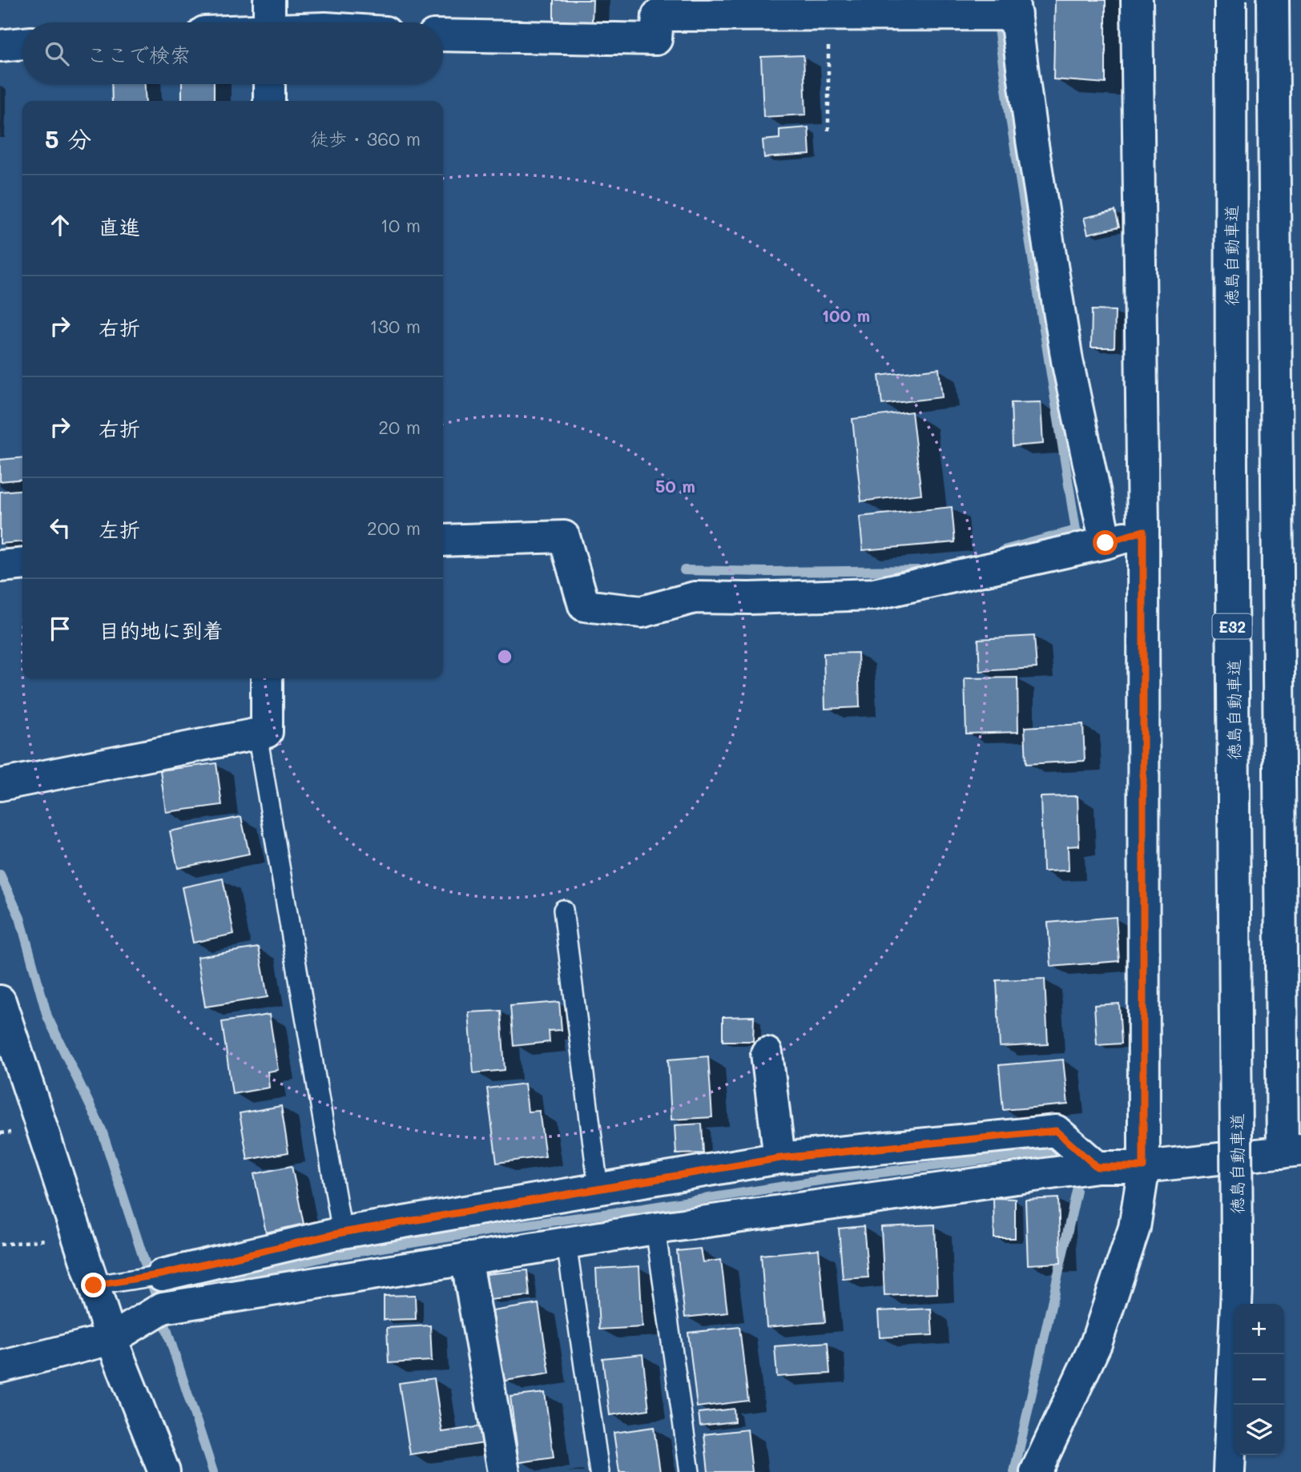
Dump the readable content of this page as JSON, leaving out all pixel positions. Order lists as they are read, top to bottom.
{
  "streets": {
    "main road": ["徳島自動車道", "E32"]
  },
  "page": {
    "search": "ここで検索",
    "heading": ["5 分", "徒歩 · 360 m"],
    "list": [
      ["直進", "10 m"],
      ["右折", "130 m"],
      ["右折", "20 m"],
      ["左折", "200 m"],
      "目的地に到着"
    ],
    "map_buttons": ["+", "−"]
  },
  "rings": ["100 m", "50 m"]
}
